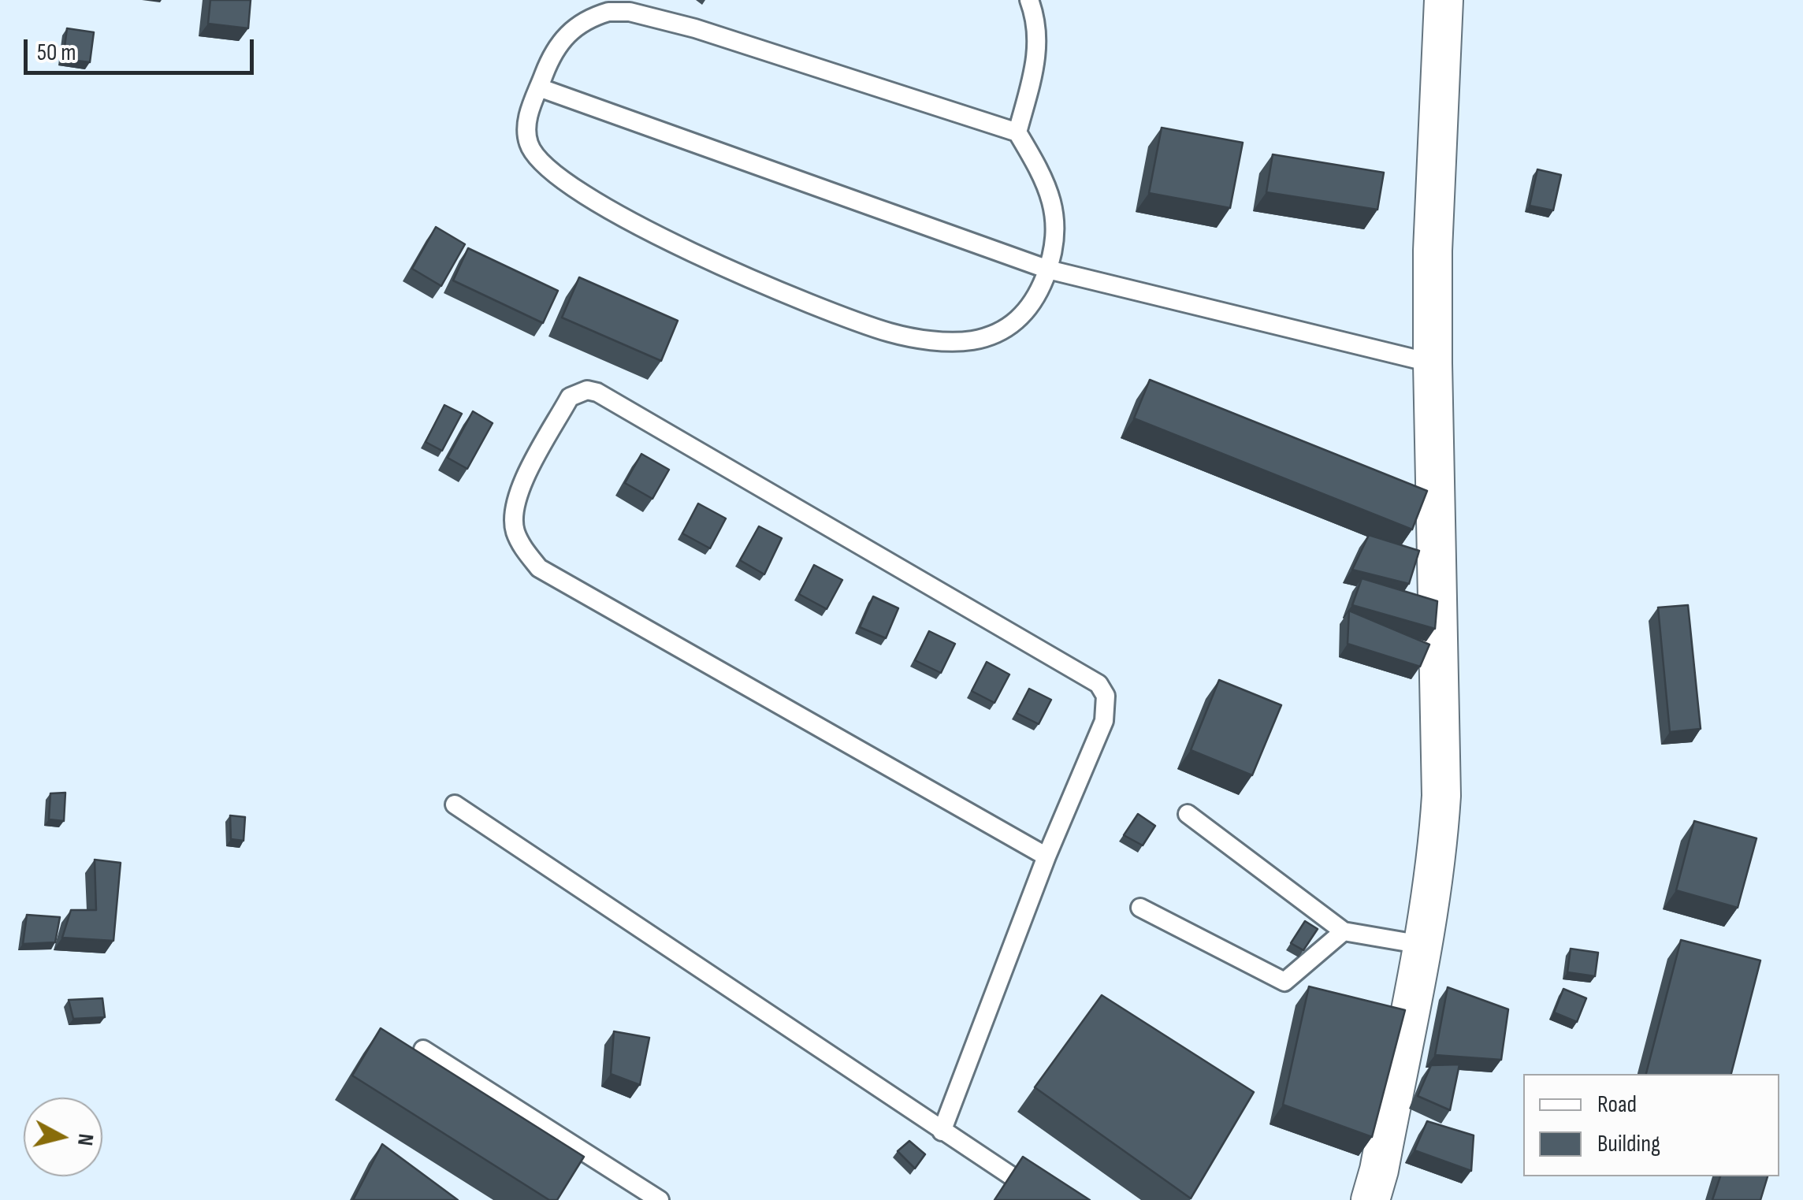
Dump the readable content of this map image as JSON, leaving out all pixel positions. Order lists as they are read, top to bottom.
{
  "legend": ["Road", "Building"],
  "scale_bar": "50 m",
  "north": "right"
}
